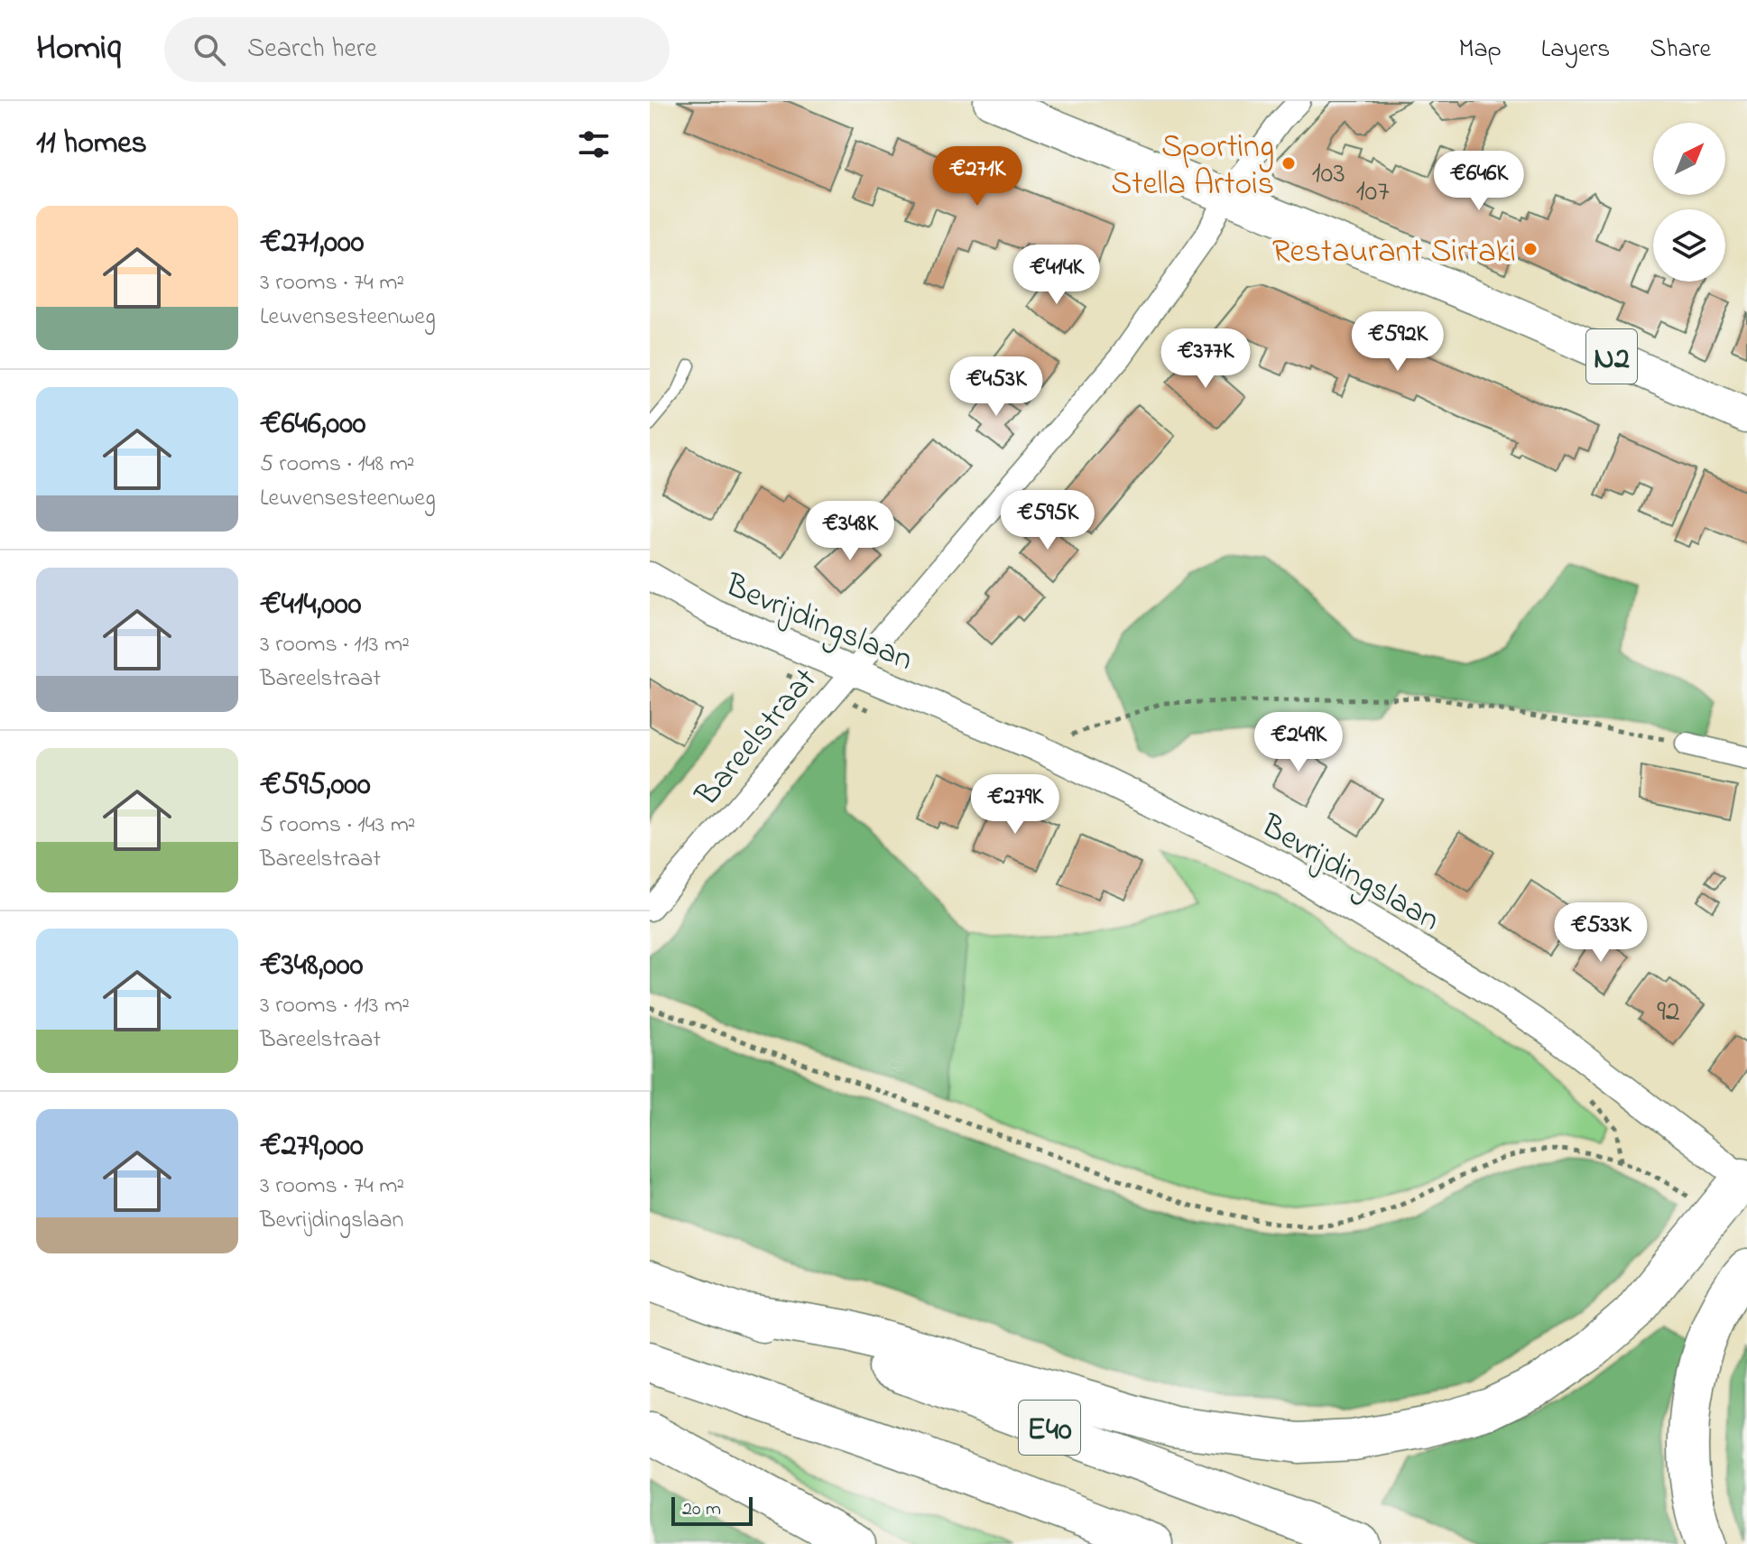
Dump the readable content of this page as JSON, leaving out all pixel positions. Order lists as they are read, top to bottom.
{
  "streets": {
    "highway": ["E40"],
    "main road": ["N2"],
    "street": ["Bevrijdingslaan", "Bareelstraat"]
  },
  "crossings": [
    ["N2", "Bareelstraat"],
    ["Bevrijdingslaan", "Bareelstraat"]
  ],
  "places": ["Sporting Stella Artois", "Restaurant Sirtaki"],
  "house_numbers": ["103", "107", "92"],
  "scale_bar": "20 m",
  "north": "top right",
  "page": {
    "header": "Homiq",
    "search": "Search here",
    "nav": ["Map", "Layers", "Share"],
    "heading": "11 homes",
    "price": [
      "€271K",
      "€646K",
      "€414K",
      "€592K",
      "€377K",
      "€453K",
      "€595K",
      "€348K",
      "€249K",
      "€279K",
      "€533K"
    ],
    "list": [
      {
        "name": "€271,000",
        "note": "3 rooms · 74 m² · Leuvensesteenweg"
      },
      {
        "name": "€646,000",
        "note": "5 rooms · 148 m² · Leuvensesteenweg"
      },
      {
        "name": "€414,000",
        "note": "3 rooms · 113 m² · Bareelstraat"
      },
      {
        "name": "€595,000",
        "note": "5 rooms · 143 m² · Bareelstraat"
      },
      {
        "name": "€348,000",
        "note": "3 rooms · 113 m² · Bareelstraat"
      },
      {
        "name": "€279,000",
        "note": "3 rooms · 74 m² · Bevrijdingslaan"
      }
    ],
    "scale": "20 m"
  }
}
